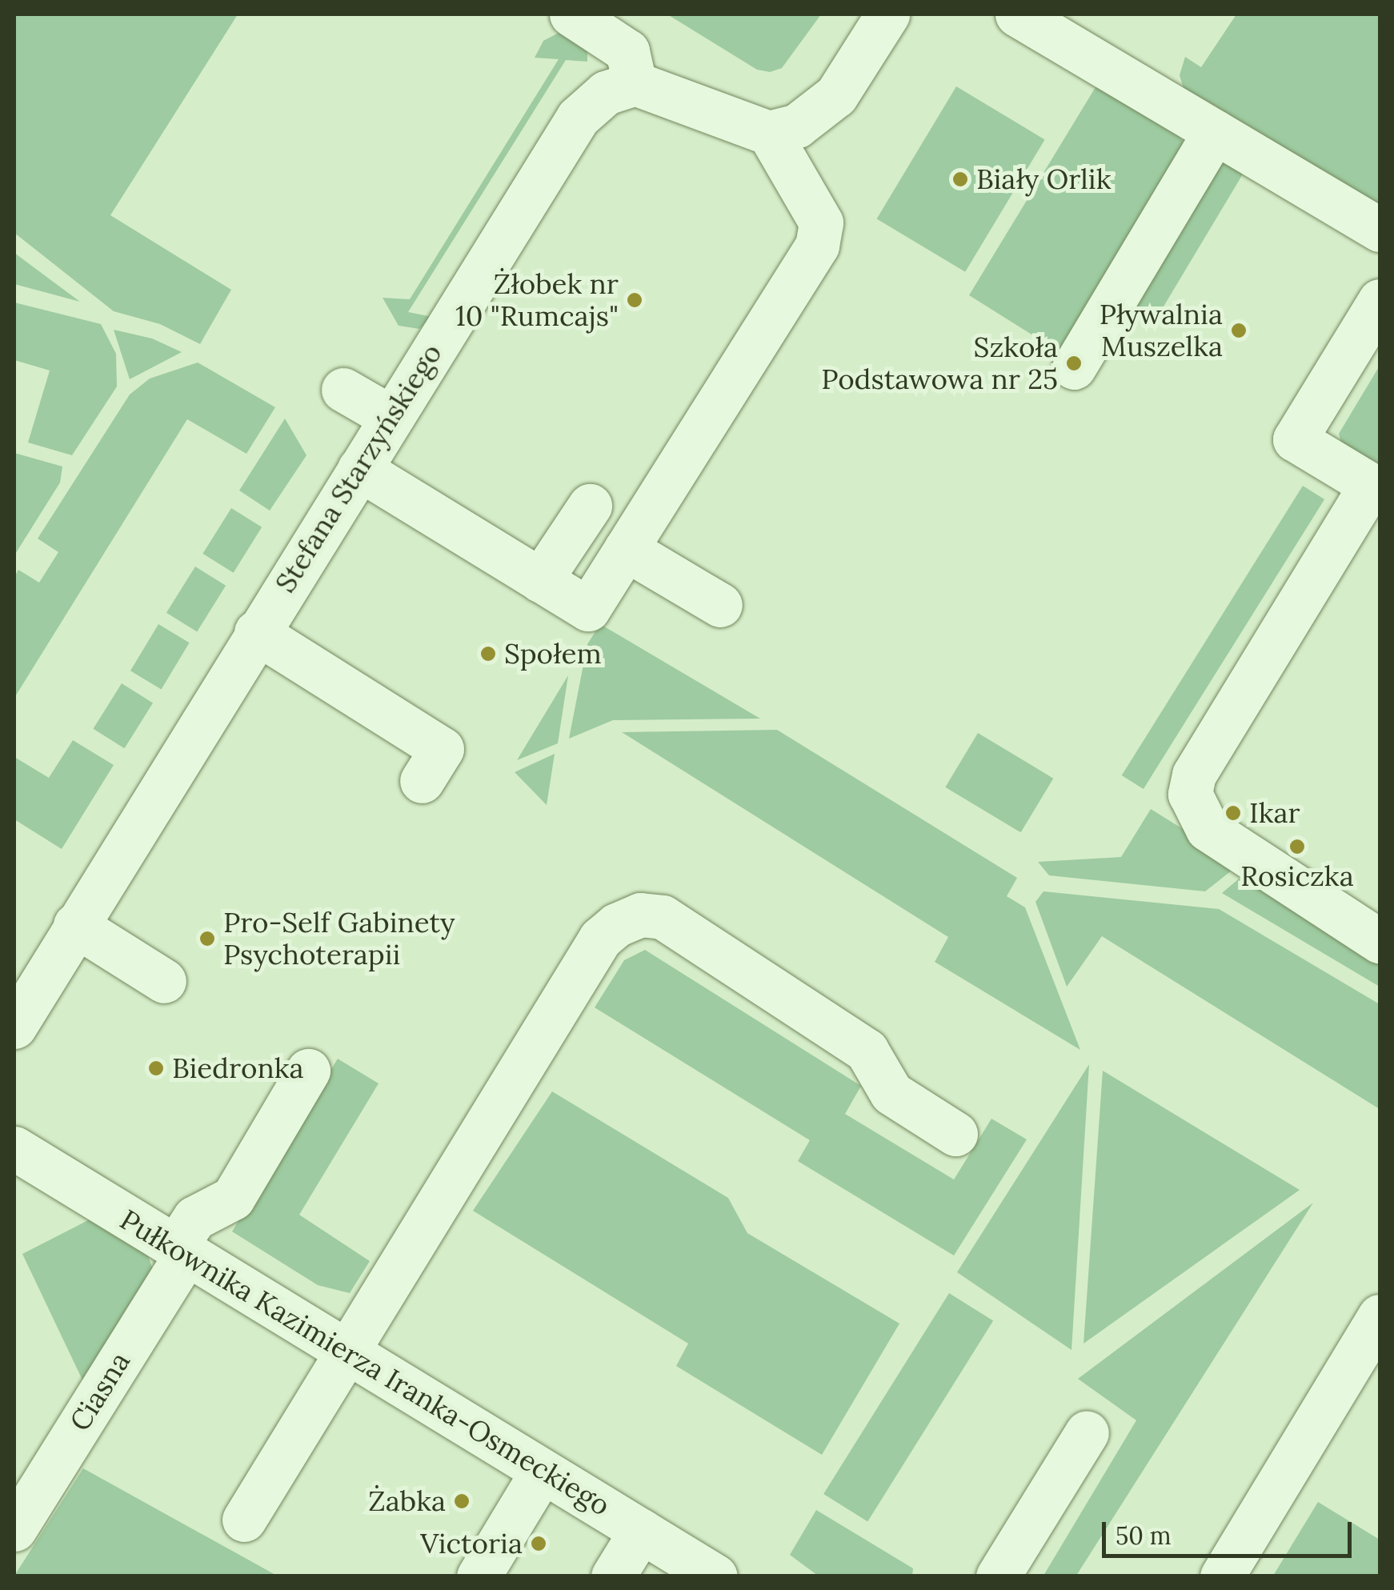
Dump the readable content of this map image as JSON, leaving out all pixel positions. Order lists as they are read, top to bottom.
{
  "streets": {
    "street": ["Stefana Starzyńskiego", "Pułkownika Kazimierza Iranka-Osmeckiego", "Ciasna"]
  },
  "crossings": [
    ["Pułkownika Kazimierza Iranka-Osmeckiego", "Ciasna"]
  ],
  "places": [
    "Biały Orlik",
    "Żłobek nr 10 \"Rumcajs\"",
    "Pływalnia Muszelka",
    "Szkoła Podstawowa nr 25",
    "Społem",
    "Ikar",
    "Rosiczka",
    "Pro-Self Gabinety Psychoterapii",
    "Biedronka",
    "Żabka",
    "Victoria"
  ],
  "scale_bar": "50 m"
}
